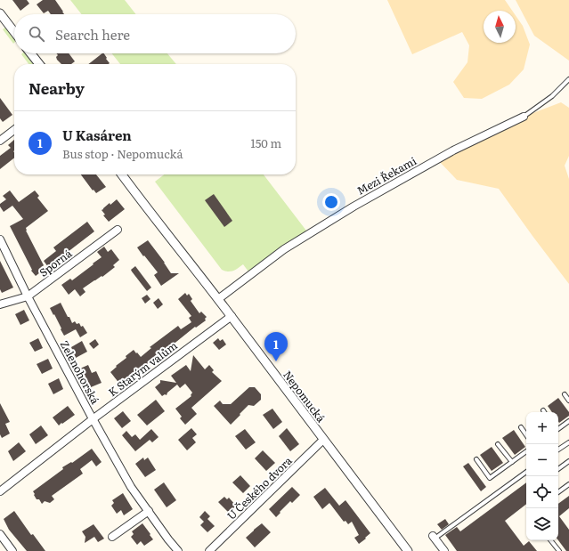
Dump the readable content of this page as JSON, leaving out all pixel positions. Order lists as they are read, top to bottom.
{
  "streets": {
    "street": [
      "Mezi Řekami",
      "Sporná",
      "K Starým valům",
      "Zelenohorská",
      "Nepomucká",
      "U Českého dvora"
    ]
  },
  "crossings": [
    ["Mezi Řekami", "Nepomucká"],
    ["Sporná", "Zelenohorská"],
    ["K Starým valům", "Zelenohorská"],
    ["K Starým valům", "Nepomucká"],
    ["Nepomucká", "U Českého dvora"]
  ],
  "north": "top",
  "page": {
    "search": "Search here",
    "heading": "Nearby",
    "list": [
      {
        "mark": "1",
        "name": "U Kasáren",
        "note": "Bus stop · Nepomucká",
        "value": "150 m"
      }
    ],
    "pins": "1",
    "map_buttons": ["+", "−"]
  }
}
